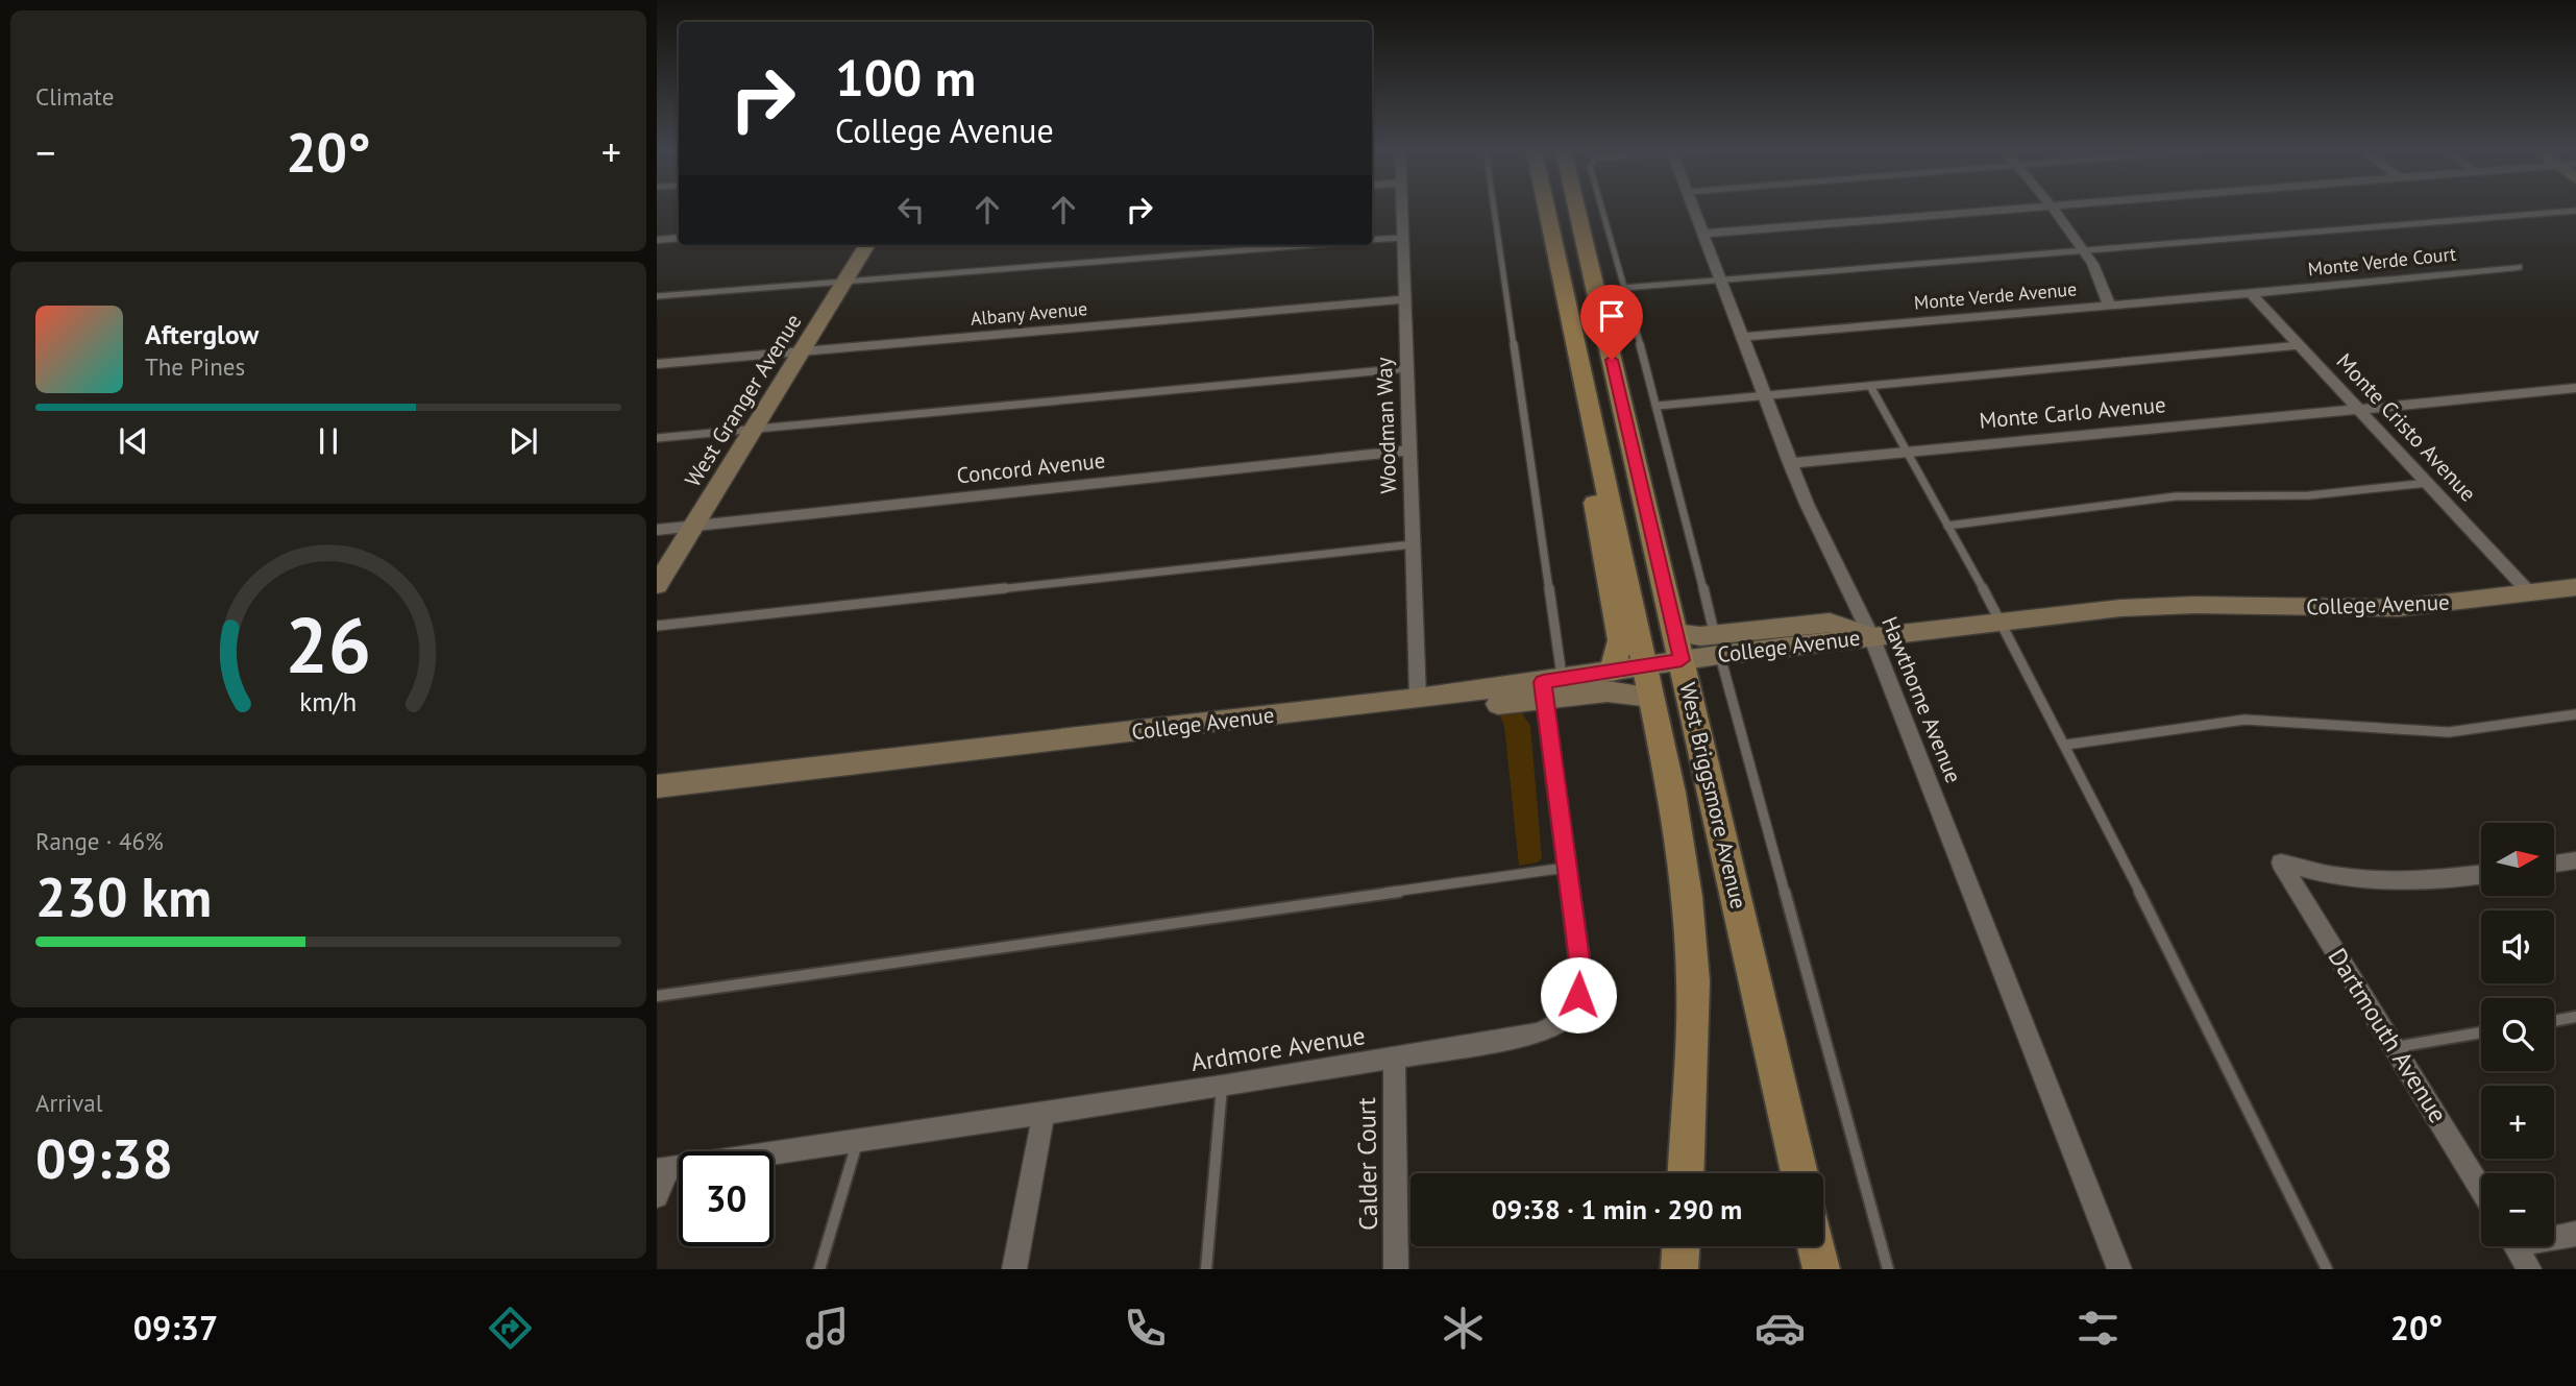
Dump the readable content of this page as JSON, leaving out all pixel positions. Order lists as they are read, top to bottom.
{
  "streets": {
    "main road": ["West Briggsmore Avenue"],
    "street": [
      "Monte Verde Court",
      "Monte Verde Avenue",
      "Albany Avenue",
      "West Granger Avenue",
      "Monte Carlo Avenue",
      "Woodman Way",
      "Monte Cristo Avenue",
      "Concord Avenue",
      "College Avenue",
      "Hawthorne Avenue",
      "Dartmouth Avenue",
      "Ardmore Avenue",
      "Calder Court"
    ]
  },
  "crossings": [
    ["Monte Verde Court", "Monte Verde Avenue"],
    ["Monte Verde Court", "Monte Cristo Avenue"],
    ["Monte Verde Avenue", "Monte Cristo Avenue"],
    ["Monte Verde Avenue", "Hawthorne Avenue"],
    ["Albany Avenue", "West Granger Avenue"],
    ["Albany Avenue", "Woodman Way"],
    ["West Granger Avenue", "Concord Avenue"],
    ["Monte Carlo Avenue", "Monte Cristo Avenue"],
    ["Monte Carlo Avenue", "Hawthorne Avenue"],
    ["Woodman Way", "Concord Avenue"],
    ["Woodman Way", "College Avenue"],
    ["Monte Cristo Avenue", "College Avenue"],
    ["College Avenue", "Hawthorne Avenue"],
    ["College Avenue", "West Briggsmore Avenue"],
    ["College Avenue", "Ardmore Avenue"],
    ["Ardmore Avenue", "Calder Court"]
  ],
  "north": "right",
  "page": {
    "tile": [
      "Climate",
      ["Range · 46%", "230 km"],
      ["Arrival", "09:38"]
    ],
    "turn": ["100 m", "College Avenue"],
    "heat": ["−", "20°", "+"],
    "song": ["Afterglow", "The Pines"],
    "map_buttons": ["+", "−"],
    "limit": "30",
    "trip": "09:38 · 1 min · 290 m",
    "tabs": ["09:37", "20°"],
    "gauge": ["26", "km/h"]
  }
}
